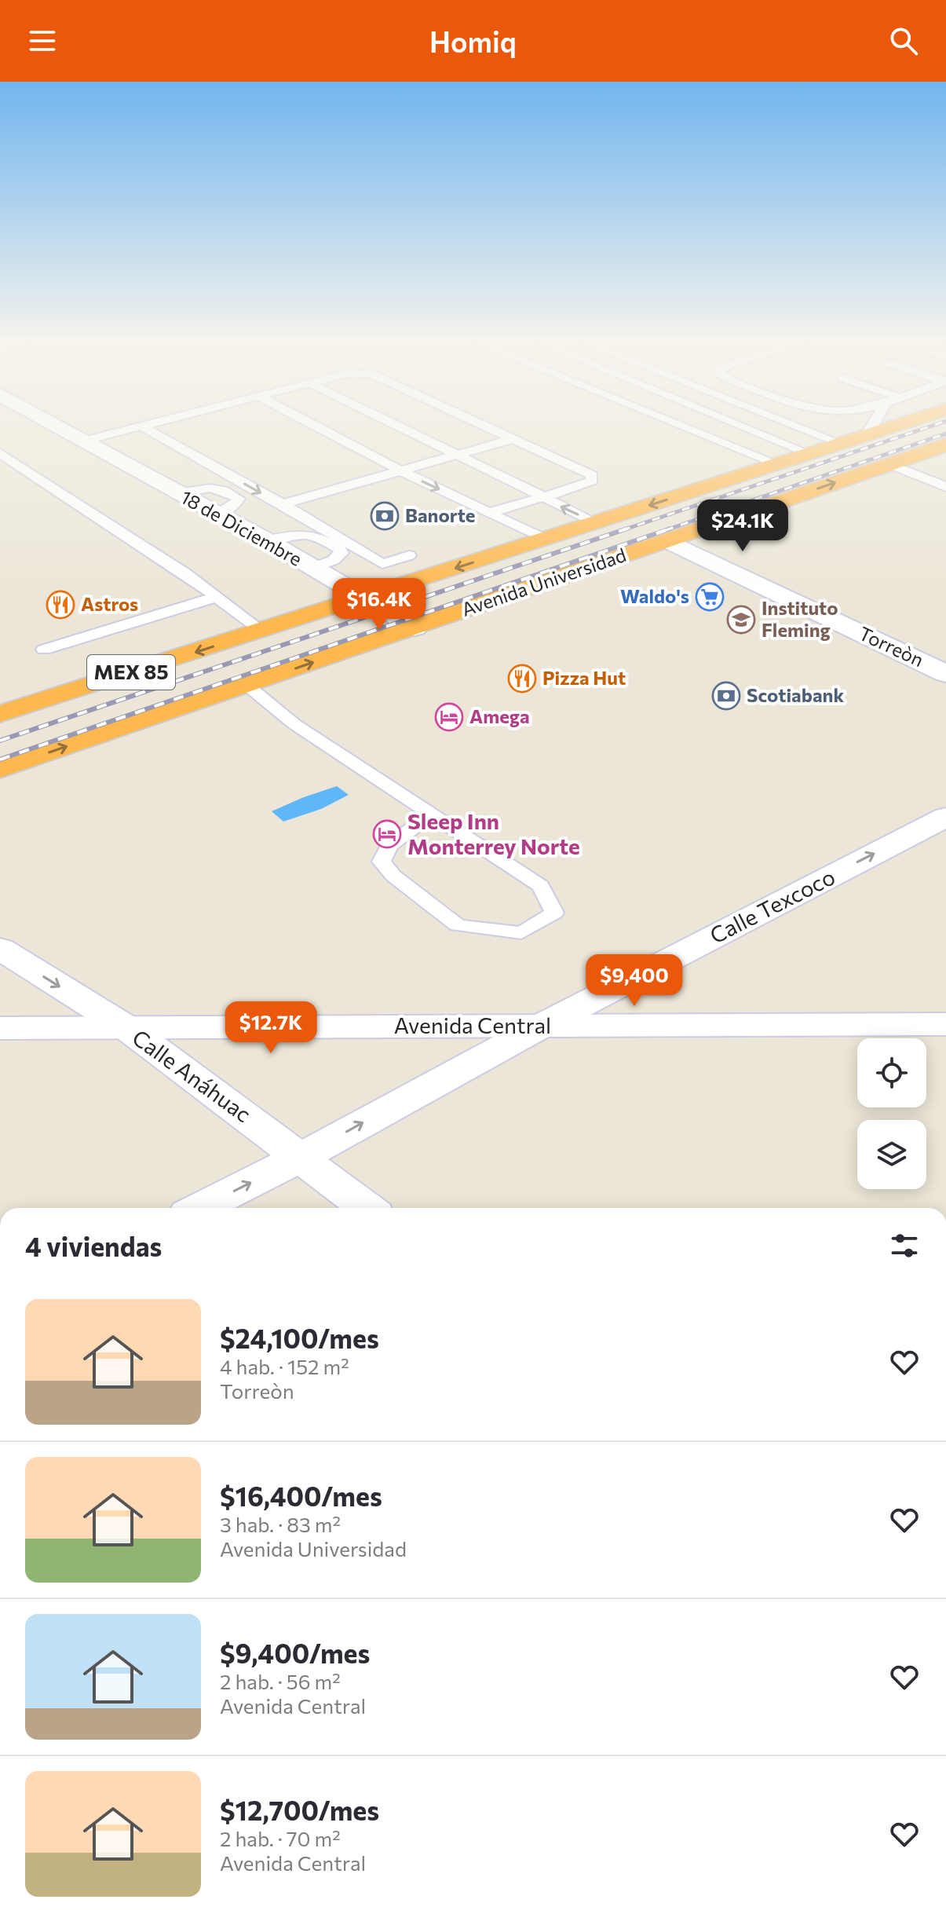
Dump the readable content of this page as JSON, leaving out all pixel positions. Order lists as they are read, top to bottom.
{
  "streets": {
    "highway": ["Avenida Universidad", "MEX 85"],
    "street": [
      "18 de Diciembre",
      "Torreòn",
      "Calle Texcoco",
      "Avenida Central",
      "Calle Anáhuac"
    ]
  },
  "crossings": [
    ["18 de Diciembre", "Avenida Universidad"],
    ["Avenida Universidad", "Torreòn"],
    ["Calle Texcoco", "Avenida Central"],
    ["Calle Texcoco", "Calle Anáhuac"],
    ["Avenida Central", "Calle Anáhuac"]
  ],
  "one_way": ["Calle Texcoco"],
  "places": {
    "bank": ["Banorte", "Scotiabank"],
    "supermarket": ["Waldo's"],
    "restaurant": ["Astros", "Pizza Hut"],
    "school or university": ["Instituto Fleming"],
    "hotel": ["Amega", "Sleep Inn Monterrey Norte"]
  },
  "page": {
    "header": "Homiq",
    "price": [
      "$24.1K",
      "$16.4K",
      "$9,400",
      "$12.7K"
    ],
    "heading": "4 viviendas",
    "list": [
      {
        "name": "$24,100/mes",
        "note": "4 hab. · 152 m² · Torreòn"
      },
      {
        "name": "$16,400/mes",
        "note": "3 hab. · 83 m² · Avenida Universidad"
      },
      {
        "name": "$9,400/mes",
        "note": "2 hab. · 56 m² · Avenida Central"
      },
      {
        "name": "$12,700/mes",
        "note": "2 hab. · 70 m² · Avenida Central"
      }
    ]
  }
}
